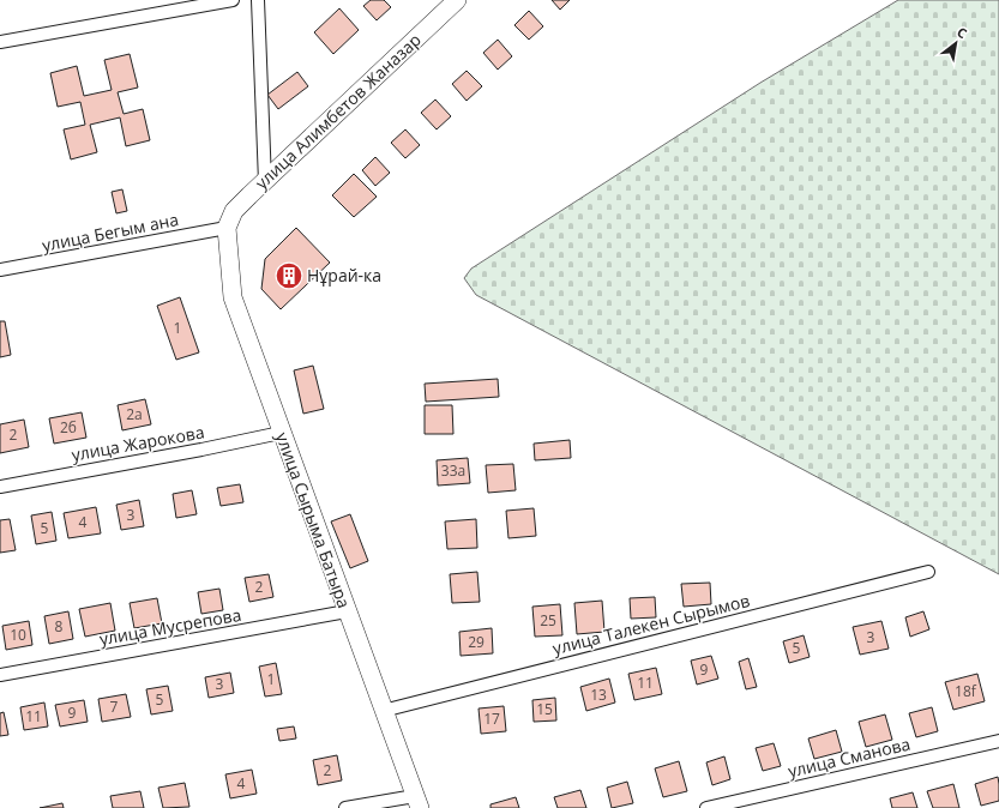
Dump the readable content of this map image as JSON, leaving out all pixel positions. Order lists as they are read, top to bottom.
{
  "streets": {
    "street": [
      "улица Алимбетов Жаназар",
      "улица Бегым ана",
      "улица Жарокова",
      "улица Сырыма Батыра",
      "улица Талекен Сырымов",
      "улица Мусрепова",
      "улица Сманова"
    ]
  },
  "crossings": [
    ["улица Алимбетов Жаназар", "улица Бегым ана"],
    ["улица Алимбетов Жаназар", "улица Сырыма Батыра"],
    ["улица Бегым ана", "улица Сырыма Батыра"],
    ["улица Жарокова", "улица Сырыма Батыра"],
    ["улица Сырыма Батыра", "улица Талекен Сырымов"],
    ["улица Сырыма Батыра", "улица Мусрепова"]
  ],
  "places": {
    "building": ["Нұрай-ка"]
  },
  "house_numbers": [
    "1",
    "2а",
    "2б",
    "2",
    "33а",
    "3",
    "4",
    "5",
    "2",
    "25",
    "8",
    "10",
    "3",
    "29",
    "5",
    "9",
    "1",
    "11",
    "3",
    "18f",
    "13",
    "5",
    "7",
    "15",
    "9",
    "11",
    "17",
    "2",
    "4"
  ],
  "north": "top right"
}
